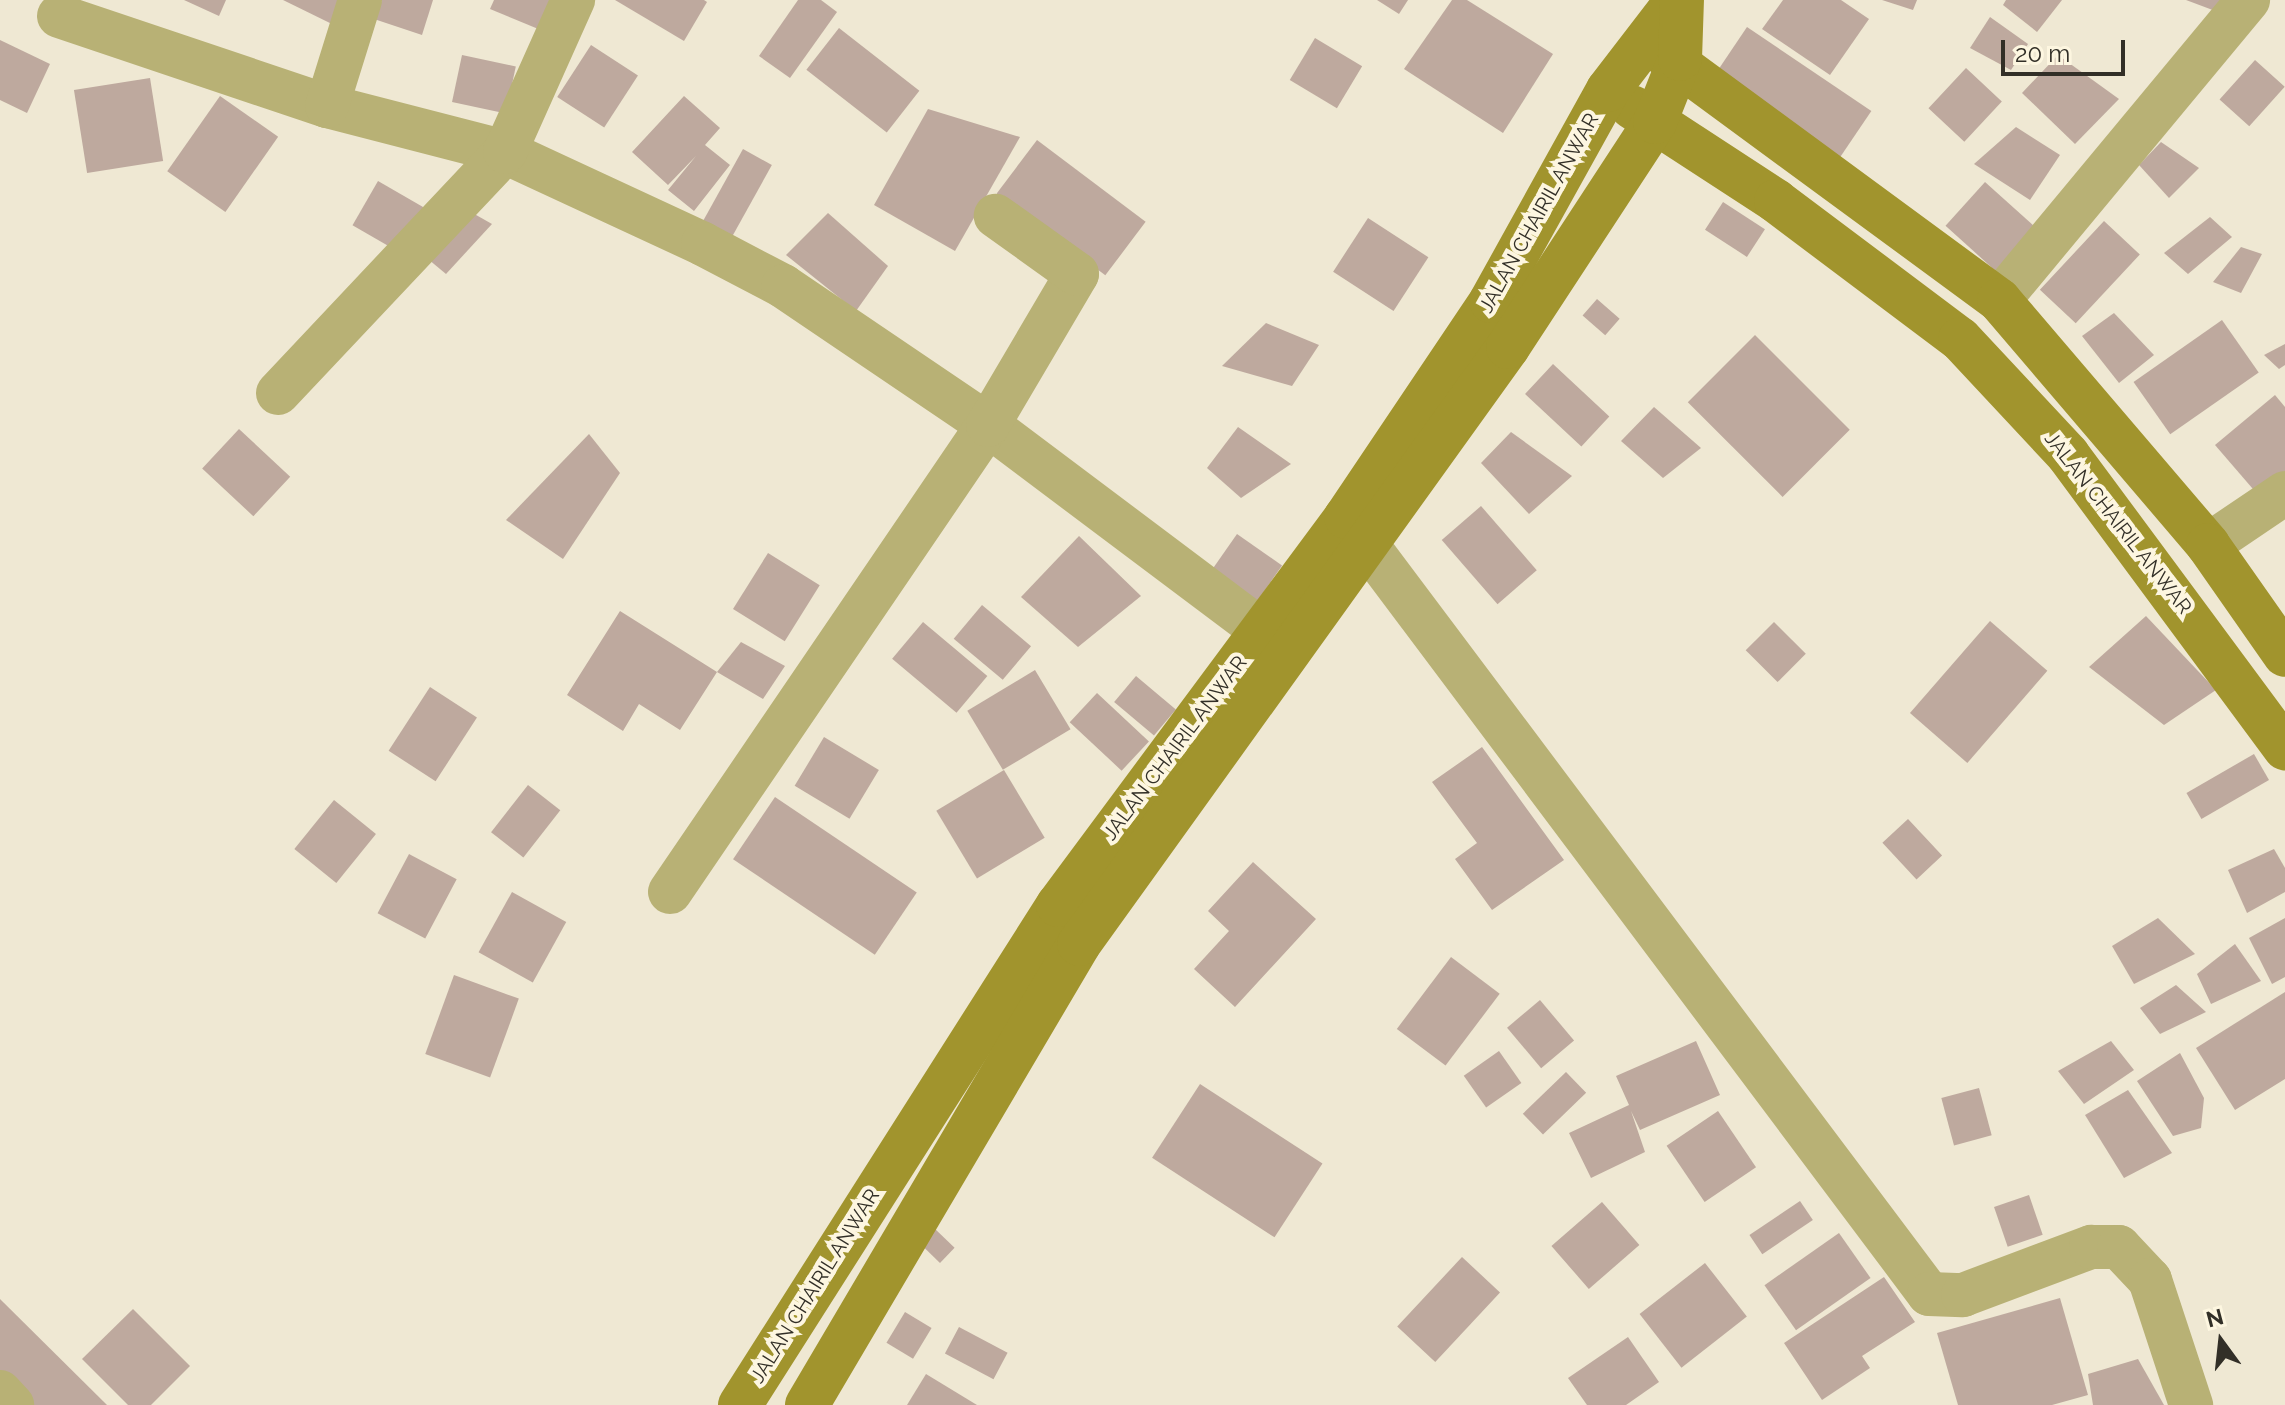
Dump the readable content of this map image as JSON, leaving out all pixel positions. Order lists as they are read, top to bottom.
{
  "streets": {
    "main road": ["JALAN CHAIRIL ANWAR"]
  },
  "scale_bar": "20 m",
  "north": "top"
}
